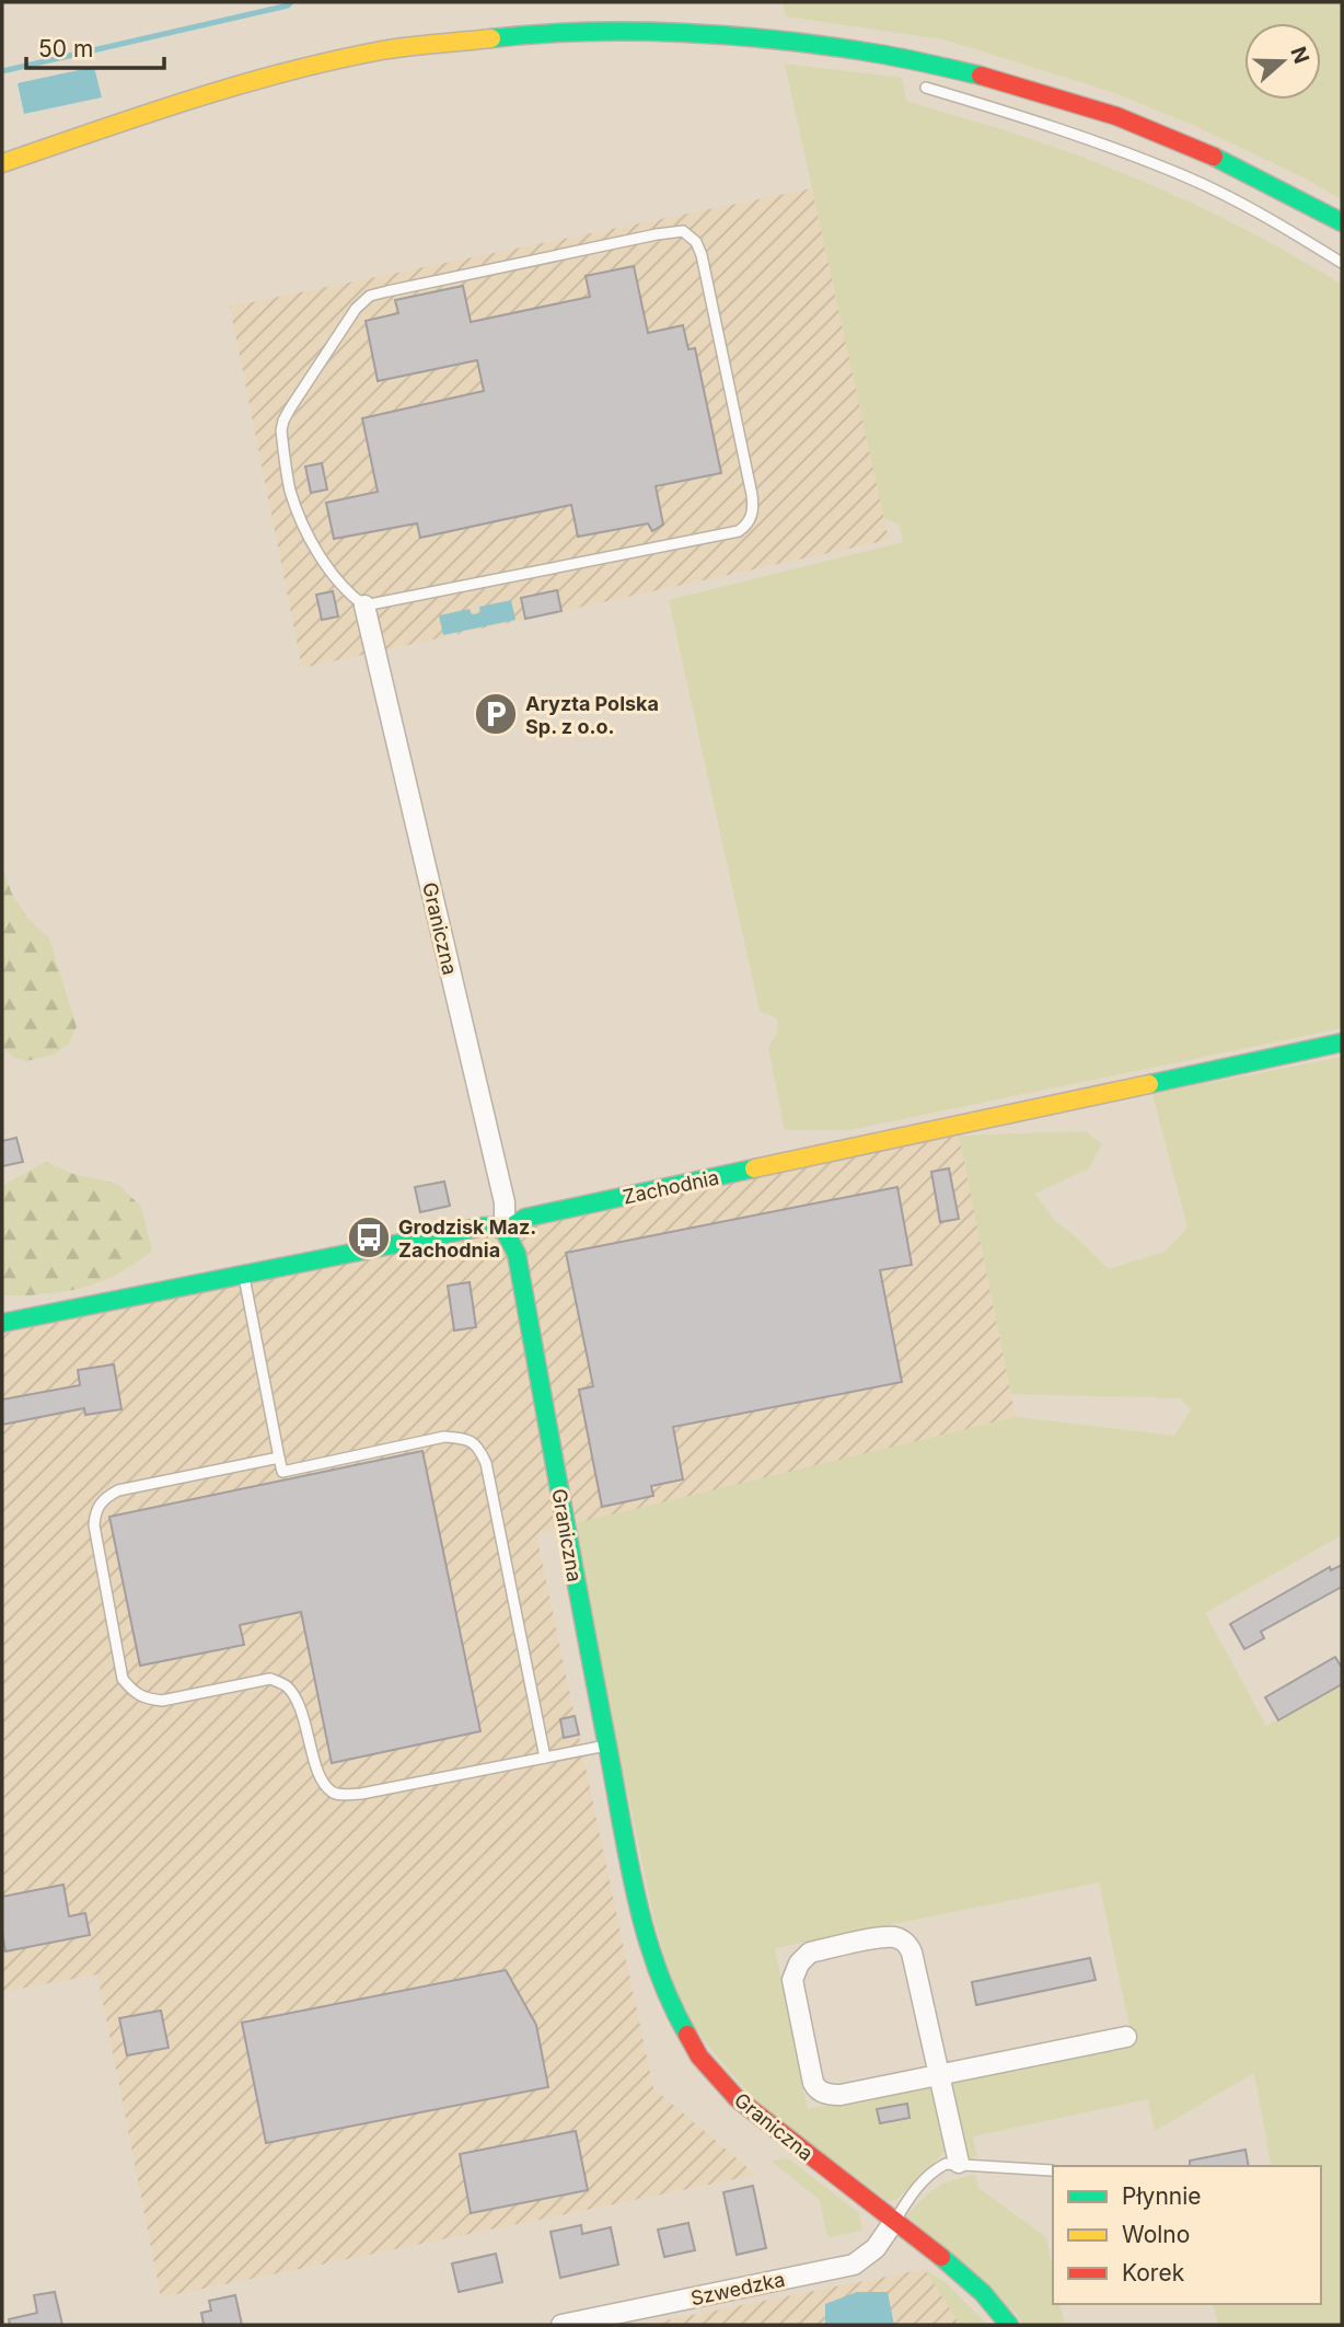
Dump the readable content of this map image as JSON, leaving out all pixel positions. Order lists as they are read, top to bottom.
{
  "streets": {
    "street": ["Graniczna", "Zachodnia", "Szwedzka"]
  },
  "crossings": [
    ["Graniczna", "Zachodnia"],
    ["Graniczna", "Szwedzka"]
  ],
  "places": {
    "parking": ["Aryzta Polska Sp. z o.o."],
    "bus stop": ["Grodzisk Maz. Zachodnia"]
  },
  "legend": ["Płynnie", "Wolno", "Korek"],
  "scale_bar": "50 m",
  "north": "right"
}
